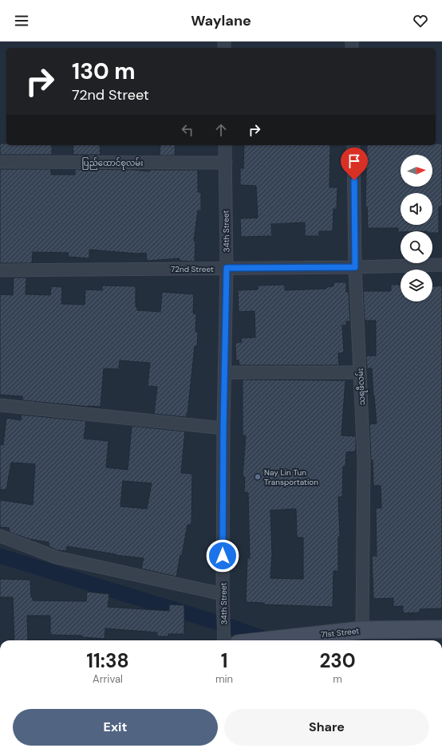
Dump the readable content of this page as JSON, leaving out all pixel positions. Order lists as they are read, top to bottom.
{
  "streets": {
    "main road": ["71st Street"],
    "street": [
      "ပြည်ထောင်စုလမ်း",
      "34th Street",
      "72nd Street",
      "သရဖီလမ်း"
    ]
  },
  "crossings": [
    ["ပြည်ထောင်စုလမ်း", "34th Street"],
    ["34th Street", "72nd Street"],
    ["72nd Street", "သရဖီလမ်း"],
    ["သရဖီလမ်း", "71st Street"]
  ],
  "places": ["Nay Lin Tun Transportation"],
  "north": "right",
  "page": {
    "header": "Waylane",
    "turn": ["130 m", "72nd Street"],
    "eta": [
      "11:38",
      "Arrival",
      "1",
      "min",
      "230",
      "m"
    ],
    "buttons": ["Exit", "Share"]
  }
}
